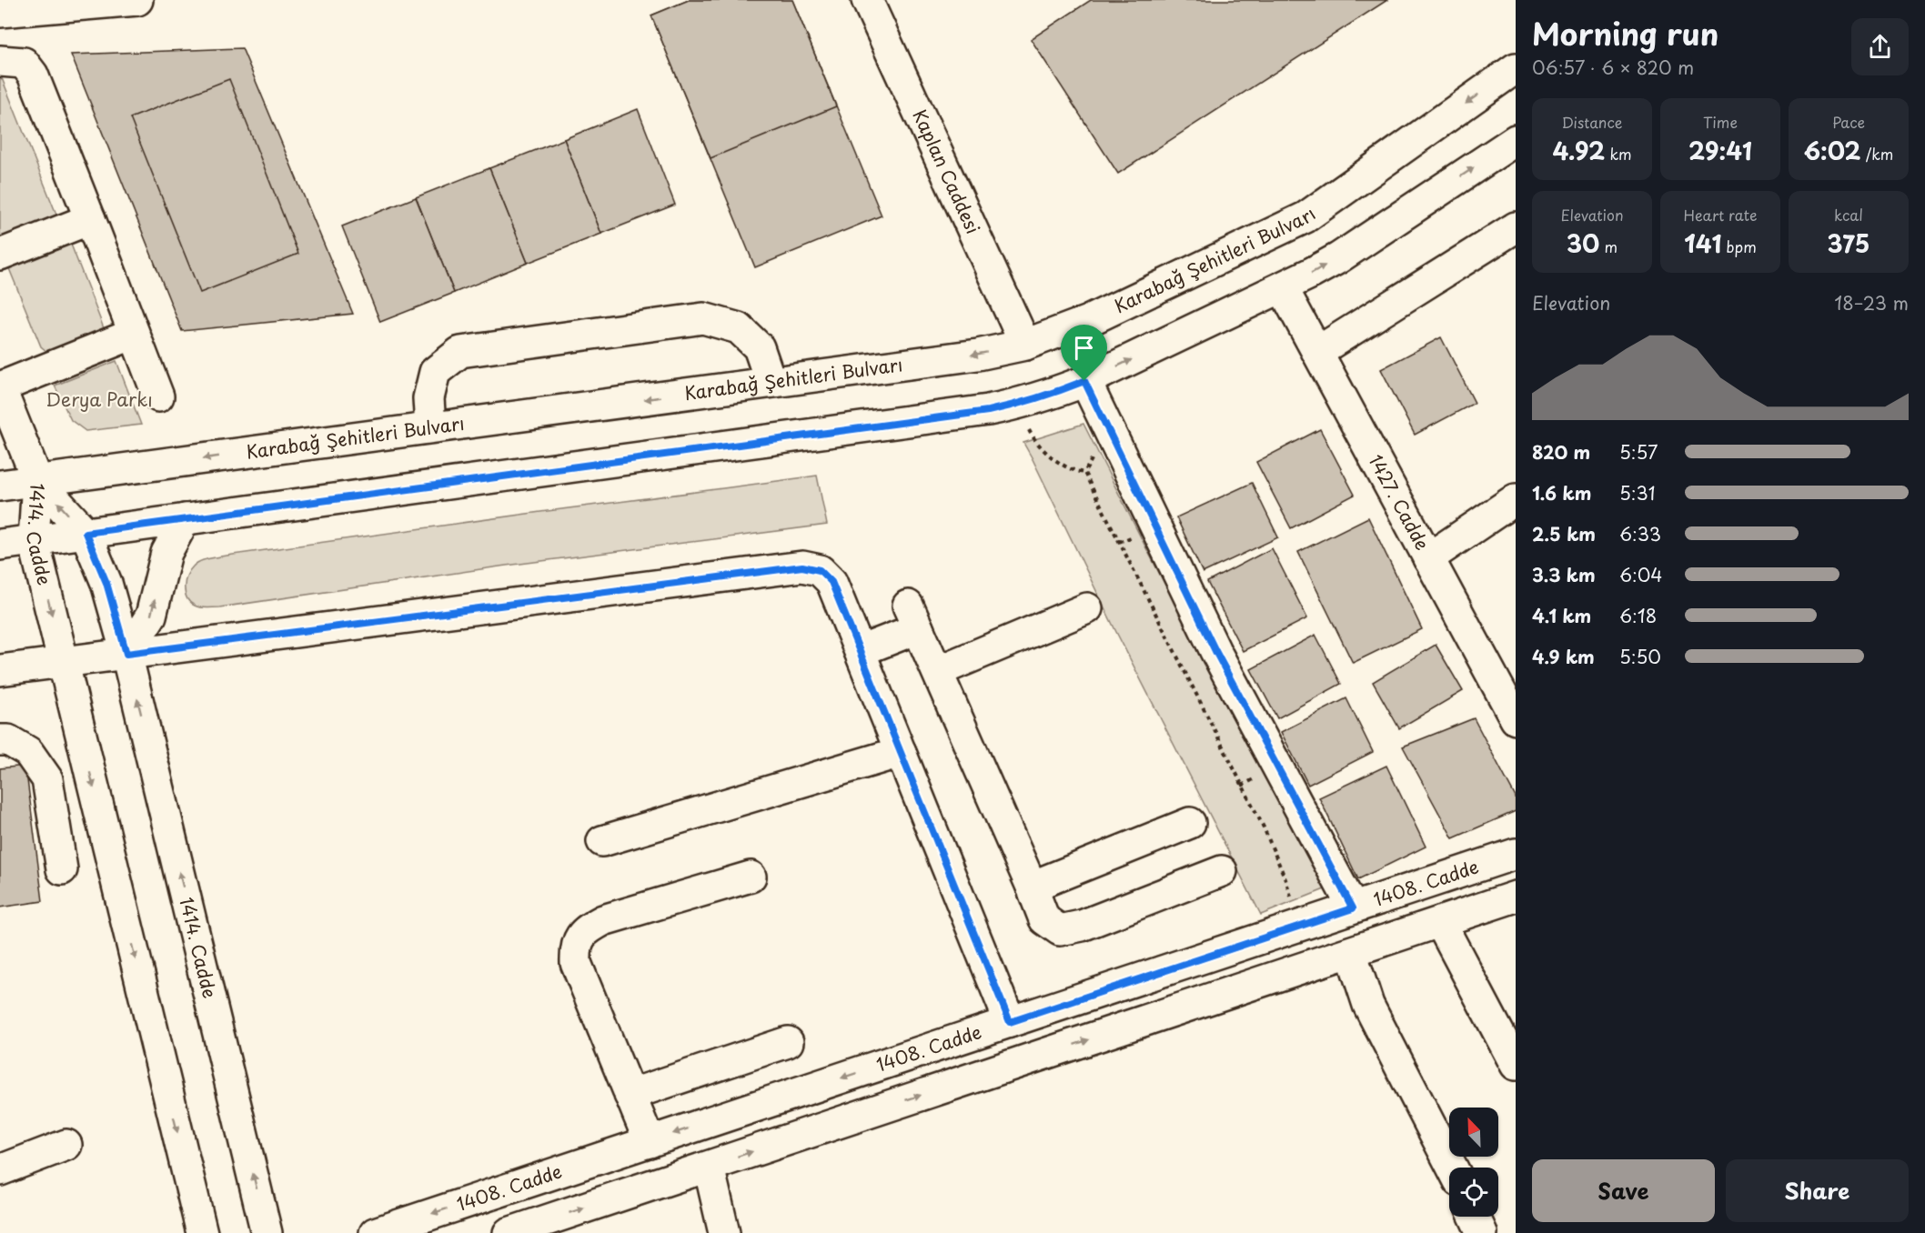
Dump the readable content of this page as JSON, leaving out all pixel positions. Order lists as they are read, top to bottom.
{
  "streets": {
    "main road": [
      "Kaplan Caddesi",
      "Karabağ Şehitleri Bulvarı",
      "1427. Cadde",
      "1414. Cadde",
      "1408. Cadde"
    ]
  },
  "crossings": [
    ["Kaplan Caddesi", "Karabağ Şehitleri Bulvarı"],
    ["Karabağ Şehitleri Bulvarı", "1414. Cadde"]
  ],
  "parks": ["Derya Parkı"],
  "north": "top left",
  "page": {
    "heading": ["Morning run", "06:57 · 6 × 820 m"],
    "stats": [
      ["Distance", "4.92 km"],
      ["Time", "29:41"],
      ["Pace", "6:02 /km"],
      ["Elevation", "30 m"],
      ["Heart rate", "141 bpm"],
      ["kcal", "375"]
    ],
    "chart": ["Elevation", "18–23 m"],
    "list": [
      {
        "name": "820 m",
        "note": "5:57"
      },
      {
        "name": "1.6 km",
        "note": "5:31"
      },
      {
        "name": "2.5 km",
        "note": "6:33"
      },
      {
        "name": "3.3 km",
        "note": "6:04"
      },
      {
        "name": "4.1 km",
        "note": "6:18"
      },
      {
        "name": "4.9 km",
        "note": "5:50"
      }
    ],
    "buttons": ["Save", "Share"]
  }
}
